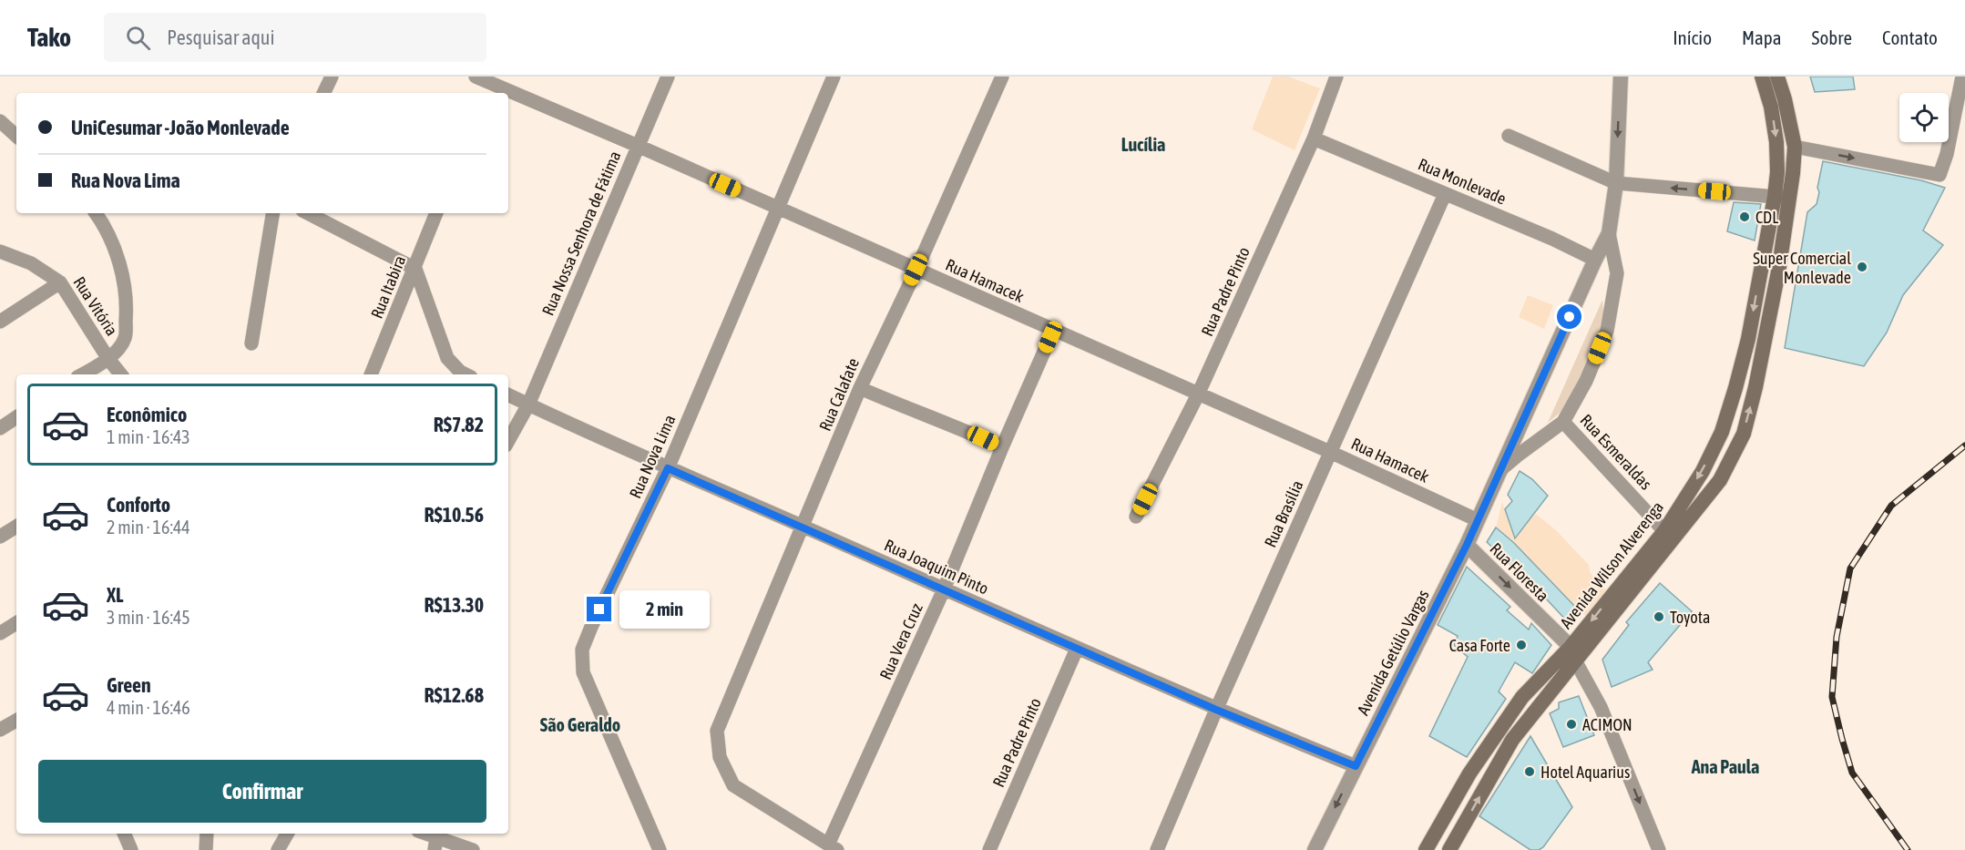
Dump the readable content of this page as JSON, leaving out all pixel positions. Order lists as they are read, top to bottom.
{
  "streets": {
    "main road": ["Avenida Wilson Alverenga"],
    "street": [
      "Rua Monlevade",
      "Rua Nossa Senhora de Fátima",
      "Rua Hamacek",
      "Rua Itabira",
      "Rua Padre Pinto",
      "Rua Vitória",
      "Rua Calafate",
      "Rua Esmeraldas",
      "Rua Nova Lima",
      "Rua Brasília",
      "Rua Joaquim Pinto",
      "Rua Floresta",
      "Rua Vera Cruz",
      "Avenida Getúlio Vargas"
    ]
  },
  "crossings": [
    ["Rua Monlevade", "Rua Padre Pinto"],
    ["Rua Monlevade", "Rua Brasília"],
    ["Rua Monlevade", "Avenida Getúlio Vargas"],
    ["Rua Nossa Senhora de Fátima", "Rua Hamacek"],
    ["Rua Nossa Senhora de Fátima", "Rua Joaquim Pinto"],
    ["Rua Hamacek", "Rua Padre Pinto"],
    ["Rua Hamacek", "Rua Calafate"],
    ["Rua Hamacek", "Rua Nova Lima"],
    ["Rua Hamacek", "Rua Brasília"],
    ["Rua Hamacek", "Rua Vera Cruz"],
    ["Rua Hamacek", "Avenida Getúlio Vargas"],
    ["Rua Padre Pinto", "Rua Joaquim Pinto"],
    ["Rua Calafate", "Rua Joaquim Pinto"],
    ["Rua Calafate", "Rua Vera Cruz"],
    ["Rua Esmeraldas", "Avenida Wilson Alverenga"],
    ["Rua Esmeraldas", "Avenida Getúlio Vargas"],
    ["Rua Nova Lima", "Rua Joaquim Pinto"],
    ["Rua Brasília", "Rua Joaquim Pinto"],
    ["Avenida Wilson Alverenga", "Rua Floresta"],
    ["Rua Joaquim Pinto", "Rua Vera Cruz"],
    ["Rua Joaquim Pinto", "Avenida Getúlio Vargas"],
    ["Rua Floresta", "Avenida Getúlio Vargas"]
  ],
  "one_way": ["Rua Floresta"],
  "districts": ["Lucília", "São Geraldo", "Ana Paula"],
  "places": [
    "CDL",
    "Super Comercial Monlevade",
    "Toyota",
    "Casa Forte",
    "ACIMON",
    "Hotel Aquarius"
  ],
  "page": {
    "header": "Tako",
    "search": "Pesquisar aqui",
    "nav": [
      "Início",
      "Mapa",
      "Sobre",
      "Contato"
    ],
    "banner": ["UniCesumar -João Monlevade", "Rua Nova Lima"],
    "list": [
      {
        "name": "Econômico",
        "note": "1 min · 16:43",
        "value": "R$7.82"
      },
      {
        "name": "Conforto",
        "note": "2 min · 16:44",
        "value": "R$10.56"
      },
      {
        "name": "XL",
        "note": "3 min · 16:45",
        "value": "R$13.30"
      },
      {
        "name": "Green",
        "note": "4 min · 16:46",
        "value": "R$12.68"
      }
    ],
    "bubble": "2 min",
    "buttons": "Confirmar"
  }
}
